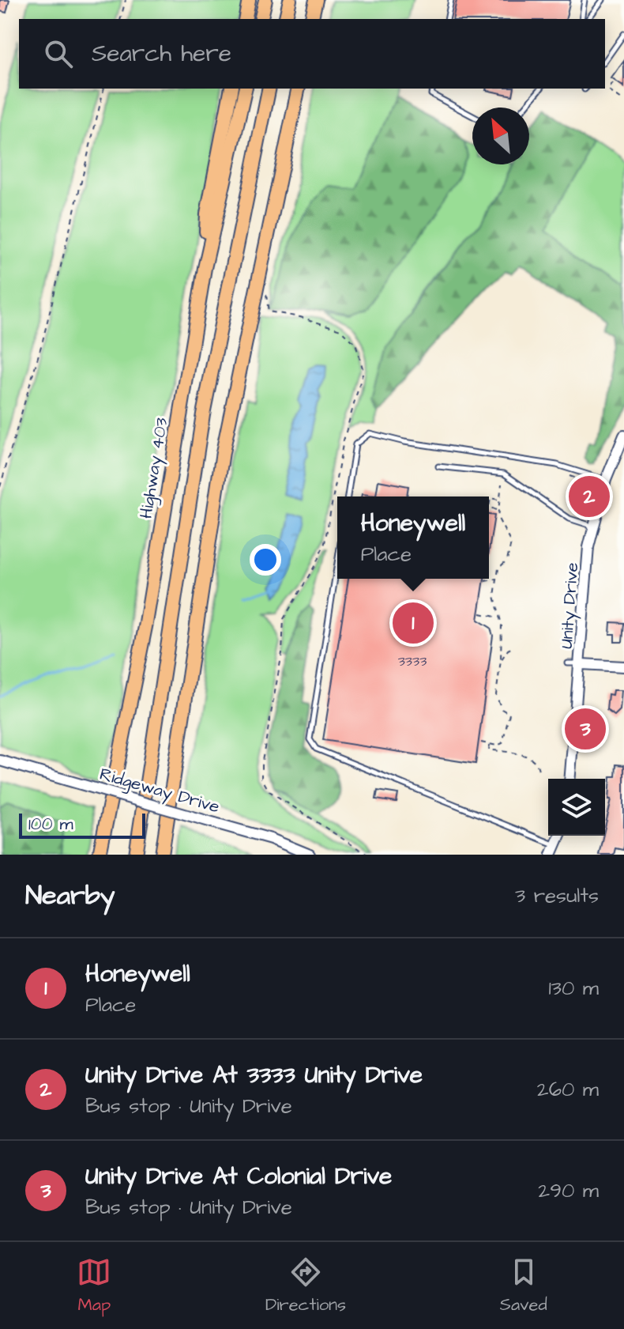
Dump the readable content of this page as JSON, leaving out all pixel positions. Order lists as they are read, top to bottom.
{
  "streets": {
    "highway": ["Highway 403"],
    "street": ["Unity Drive", "Ridgeway Drive"]
  },
  "house_numbers": ["3333"],
  "scale_bar": "100 m",
  "north": "top left",
  "page": {
    "search": "Search here",
    "pins": ["2", "1", "3"],
    "popup": ["Honeywell", "Place"],
    "scale": "100 m",
    "heading": ["Nearby", "3 results"],
    "list": [
      {
        "mark": "1",
        "name": "Honeywell",
        "note": "Place",
        "value": "130 m"
      },
      {
        "mark": "2",
        "name": "Unity Drive At 3333 Unity Drive",
        "note": "Bus stop · Unity Drive",
        "value": "260 m"
      },
      {
        "mark": "3",
        "name": "Unity Drive At Colonial Drive",
        "note": "Bus stop · Unity Drive",
        "value": "290 m"
      }
    ],
    "nav": ["Map", "Directions", "Saved"]
  }
}
